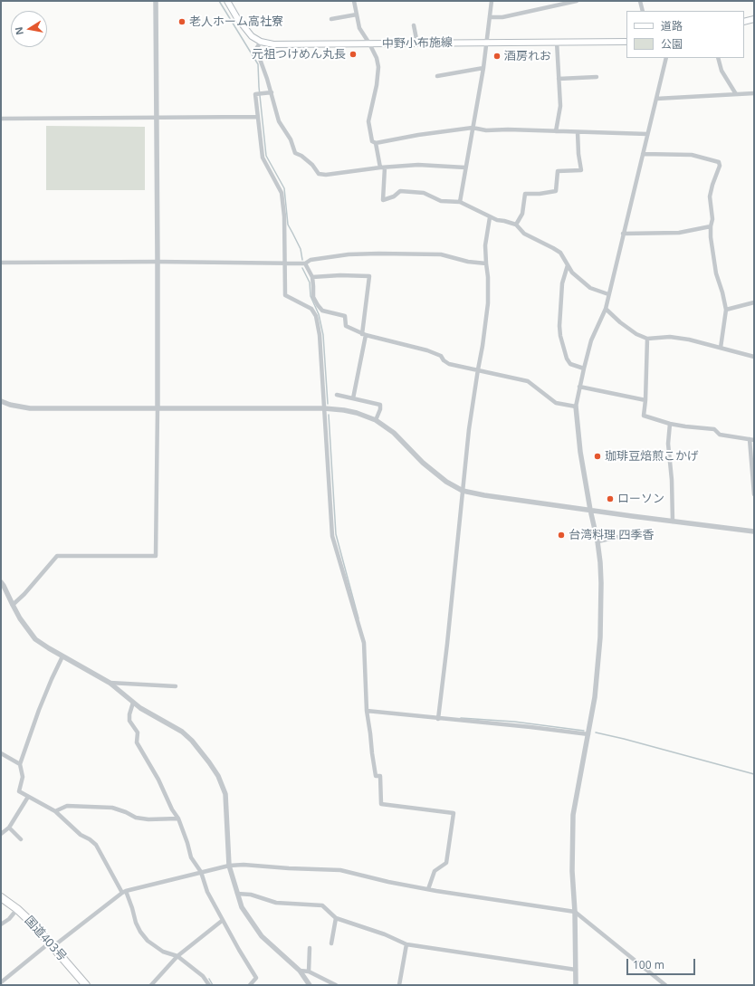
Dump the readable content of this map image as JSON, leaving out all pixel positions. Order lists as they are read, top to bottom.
{
  "streets": {
    "highway": ["国道403号"],
    "main road": ["中野小布施線"]
  },
  "places": [
    "老人ホーム高社寮",
    "元祖つけめん丸長",
    "酒房れお",
    "珈琲豆焙煎こかげ",
    "ローソン",
    "台湾料理 四季香"
  ],
  "legend": ["道路", "公園"],
  "scale_bar": "100 m",
  "north": "left"
}
